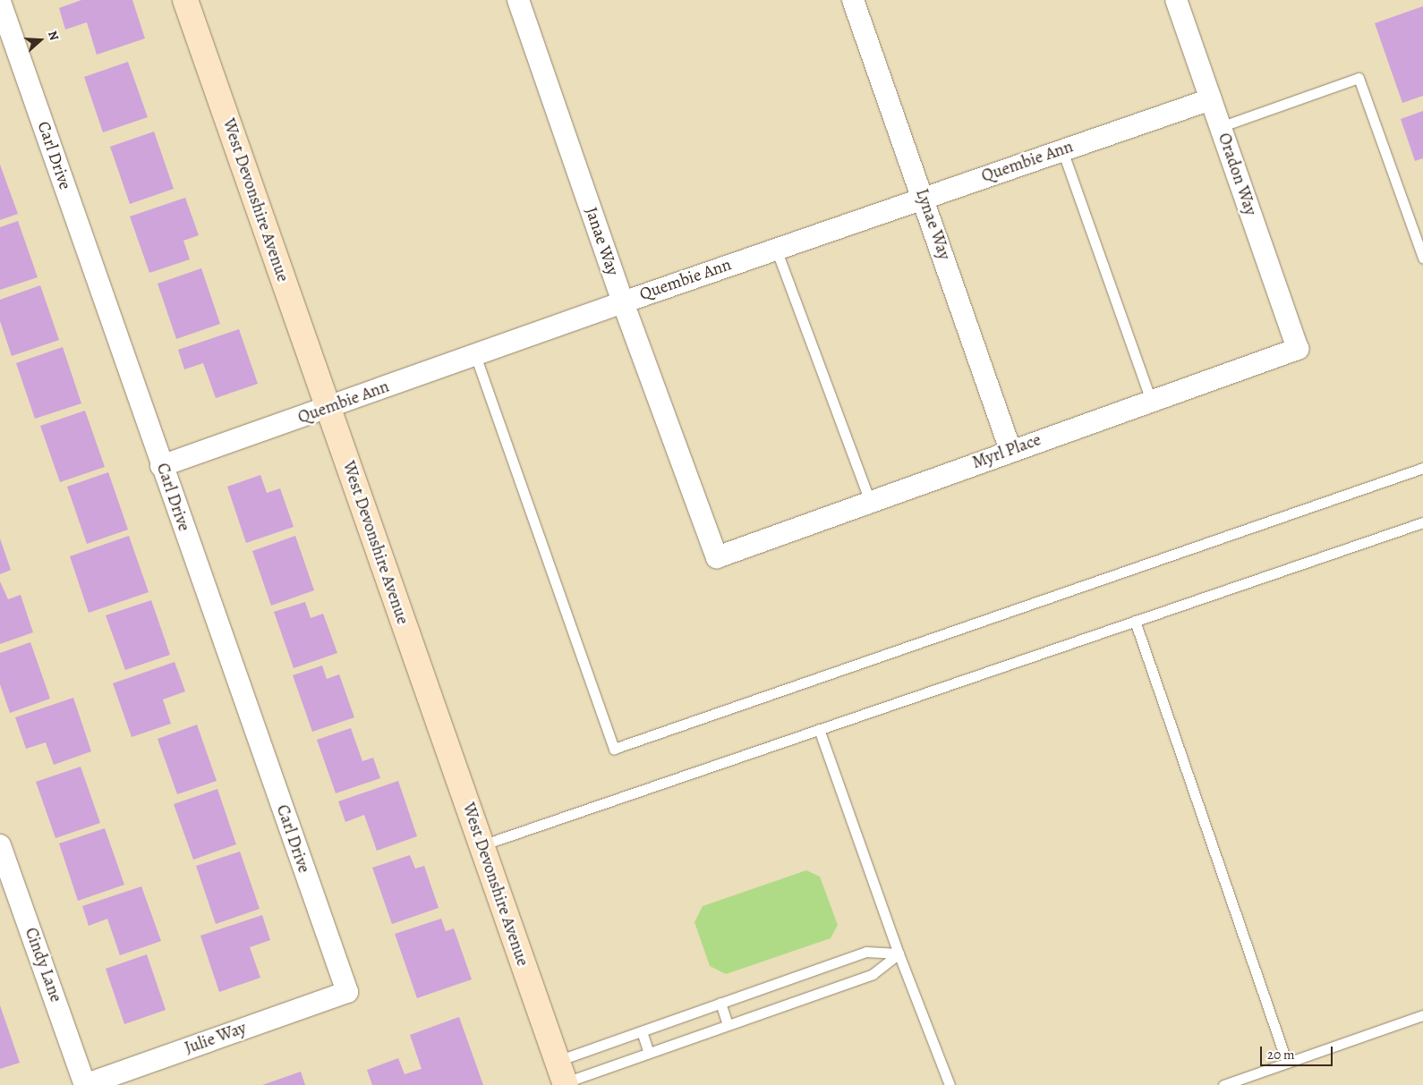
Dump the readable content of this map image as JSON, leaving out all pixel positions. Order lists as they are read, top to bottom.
{
  "streets": {
    "street": [
      "Carl Drive",
      "Quembie Ann",
      "Oradon Way",
      "West Devonshire Avenue",
      "Lynae Way",
      "Janae Way",
      "Myrl Place",
      "Cindy Lane",
      "Julie Way"
    ]
  },
  "crossings": [
    ["Carl Drive", "Quembie Ann"],
    ["Carl Drive", "Julie Way"],
    ["Quembie Ann", "Oradon Way"],
    ["Quembie Ann", "West Devonshire Avenue"],
    ["Quembie Ann", "Lynae Way"],
    ["Quembie Ann", "Janae Way"],
    ["Oradon Way", "Myrl Place"],
    ["Lynae Way", "Myrl Place"],
    ["Janae Way", "Myrl Place"],
    ["Cindy Lane", "Julie Way"]
  ],
  "scale_bar": "20 m",
  "north": "right"
}
